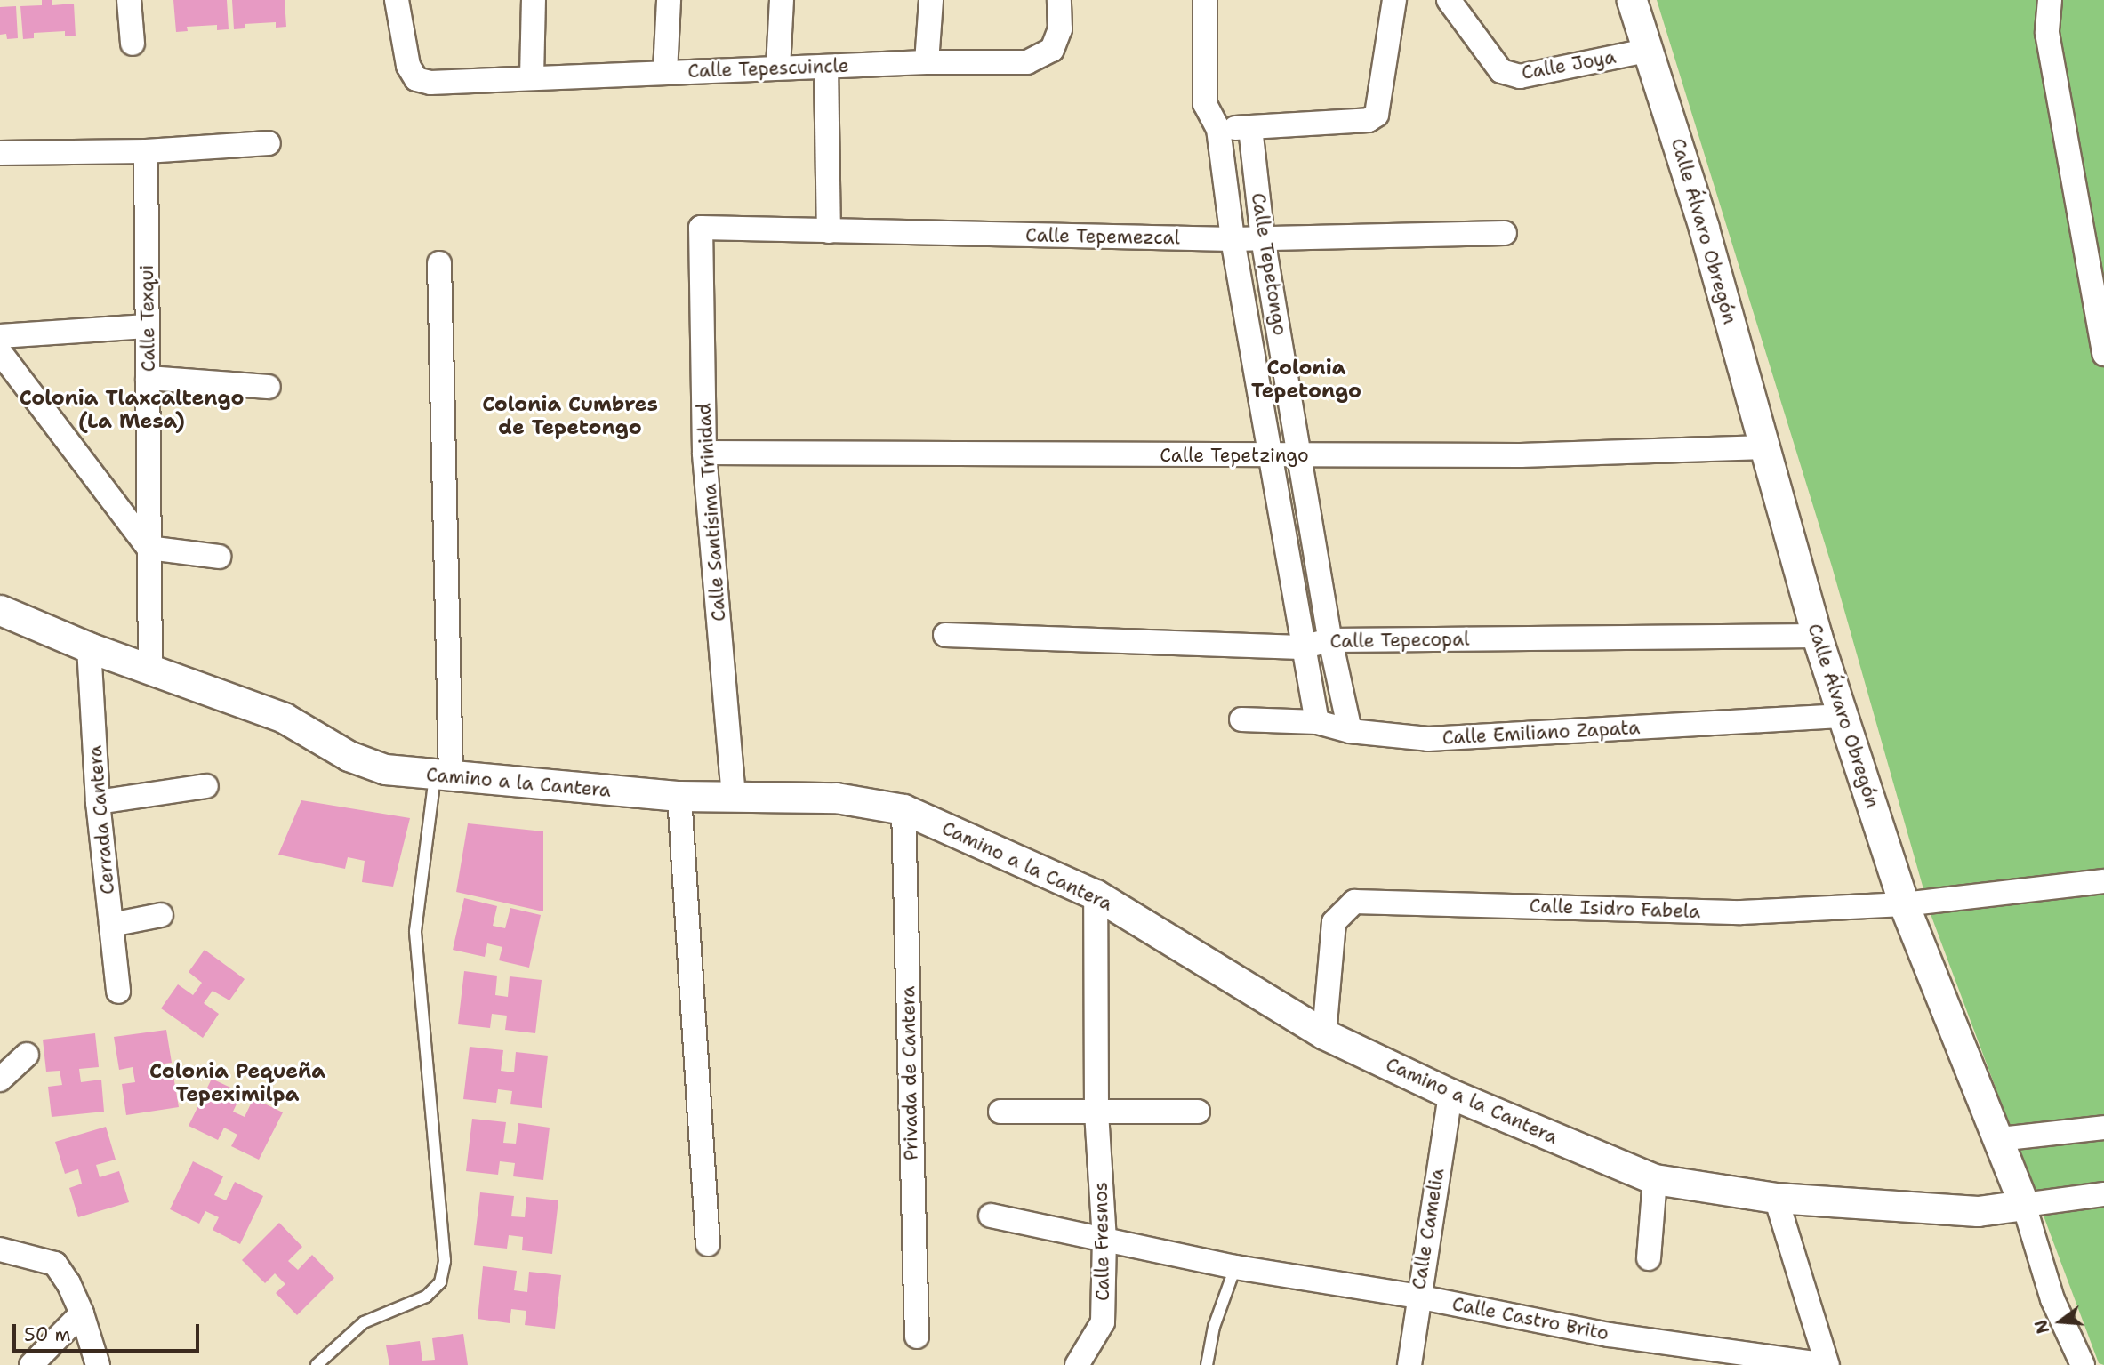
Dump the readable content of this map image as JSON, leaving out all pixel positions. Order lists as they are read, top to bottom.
{
  "streets": {
    "street": [
      "Calle Joya",
      "Calle Tepescuincle",
      "Calle Álvaro Obregón",
      "Calle Tepemezcal",
      "Calle Tepetongo",
      "Calle Texqui",
      "Calle Tepetzingo",
      "Calle Santísima Trinidad",
      "Calle Tepecopal",
      "Calle Emiliano Zapata",
      "Camino a la Cantera",
      "Cerrada Cantera",
      "Calle Isidro Fabela",
      "Privada de Cantera",
      "Calle Camelia",
      "Calle Fresnos",
      "Calle Castro Brito"
    ]
  },
  "crossings": [
    ["Calle Joya", "Calle Álvaro Obregón"],
    ["Calle Álvaro Obregón", "Calle Tepetzingo"],
    ["Calle Álvaro Obregón", "Calle Tepecopal"],
    ["Calle Álvaro Obregón", "Calle Emiliano Zapata"],
    ["Calle Álvaro Obregón", "Camino a la Cantera"],
    ["Calle Álvaro Obregón", "Calle Isidro Fabela"],
    ["Calle Tepemezcal", "Calle Tepetongo"],
    ["Calle Tepemezcal", "Calle Santísima Trinidad"],
    ["Calle Tepetongo", "Calle Tepetzingo"],
    ["Calle Tepetongo", "Calle Tepecopal"],
    ["Calle Tepetongo", "Calle Emiliano Zapata"],
    ["Calle Texqui", "Camino a la Cantera"],
    ["Calle Tepetzingo", "Calle Santísima Trinidad"],
    ["Calle Santísima Trinidad", "Camino a la Cantera"],
    ["Camino a la Cantera", "Cerrada Cantera"],
    ["Camino a la Cantera", "Calle Isidro Fabela"],
    ["Camino a la Cantera", "Privada de Cantera"],
    ["Camino a la Cantera", "Calle Camelia"],
    ["Camino a la Cantera", "Calle Fresnos"],
    ["Calle Camelia", "Calle Castro Brito"],
    ["Calle Fresnos", "Calle Castro Brito"]
  ],
  "districts": [
    "Colonia Tepetongo",
    "Colonia Tlaxcaltengo (La Mesa)",
    "Colonia Cumbres de Tepetongo",
    "Colonia Pequeña Tepeximilpa"
  ],
  "scale_bar": "50 m",
  "north": "left"
}
